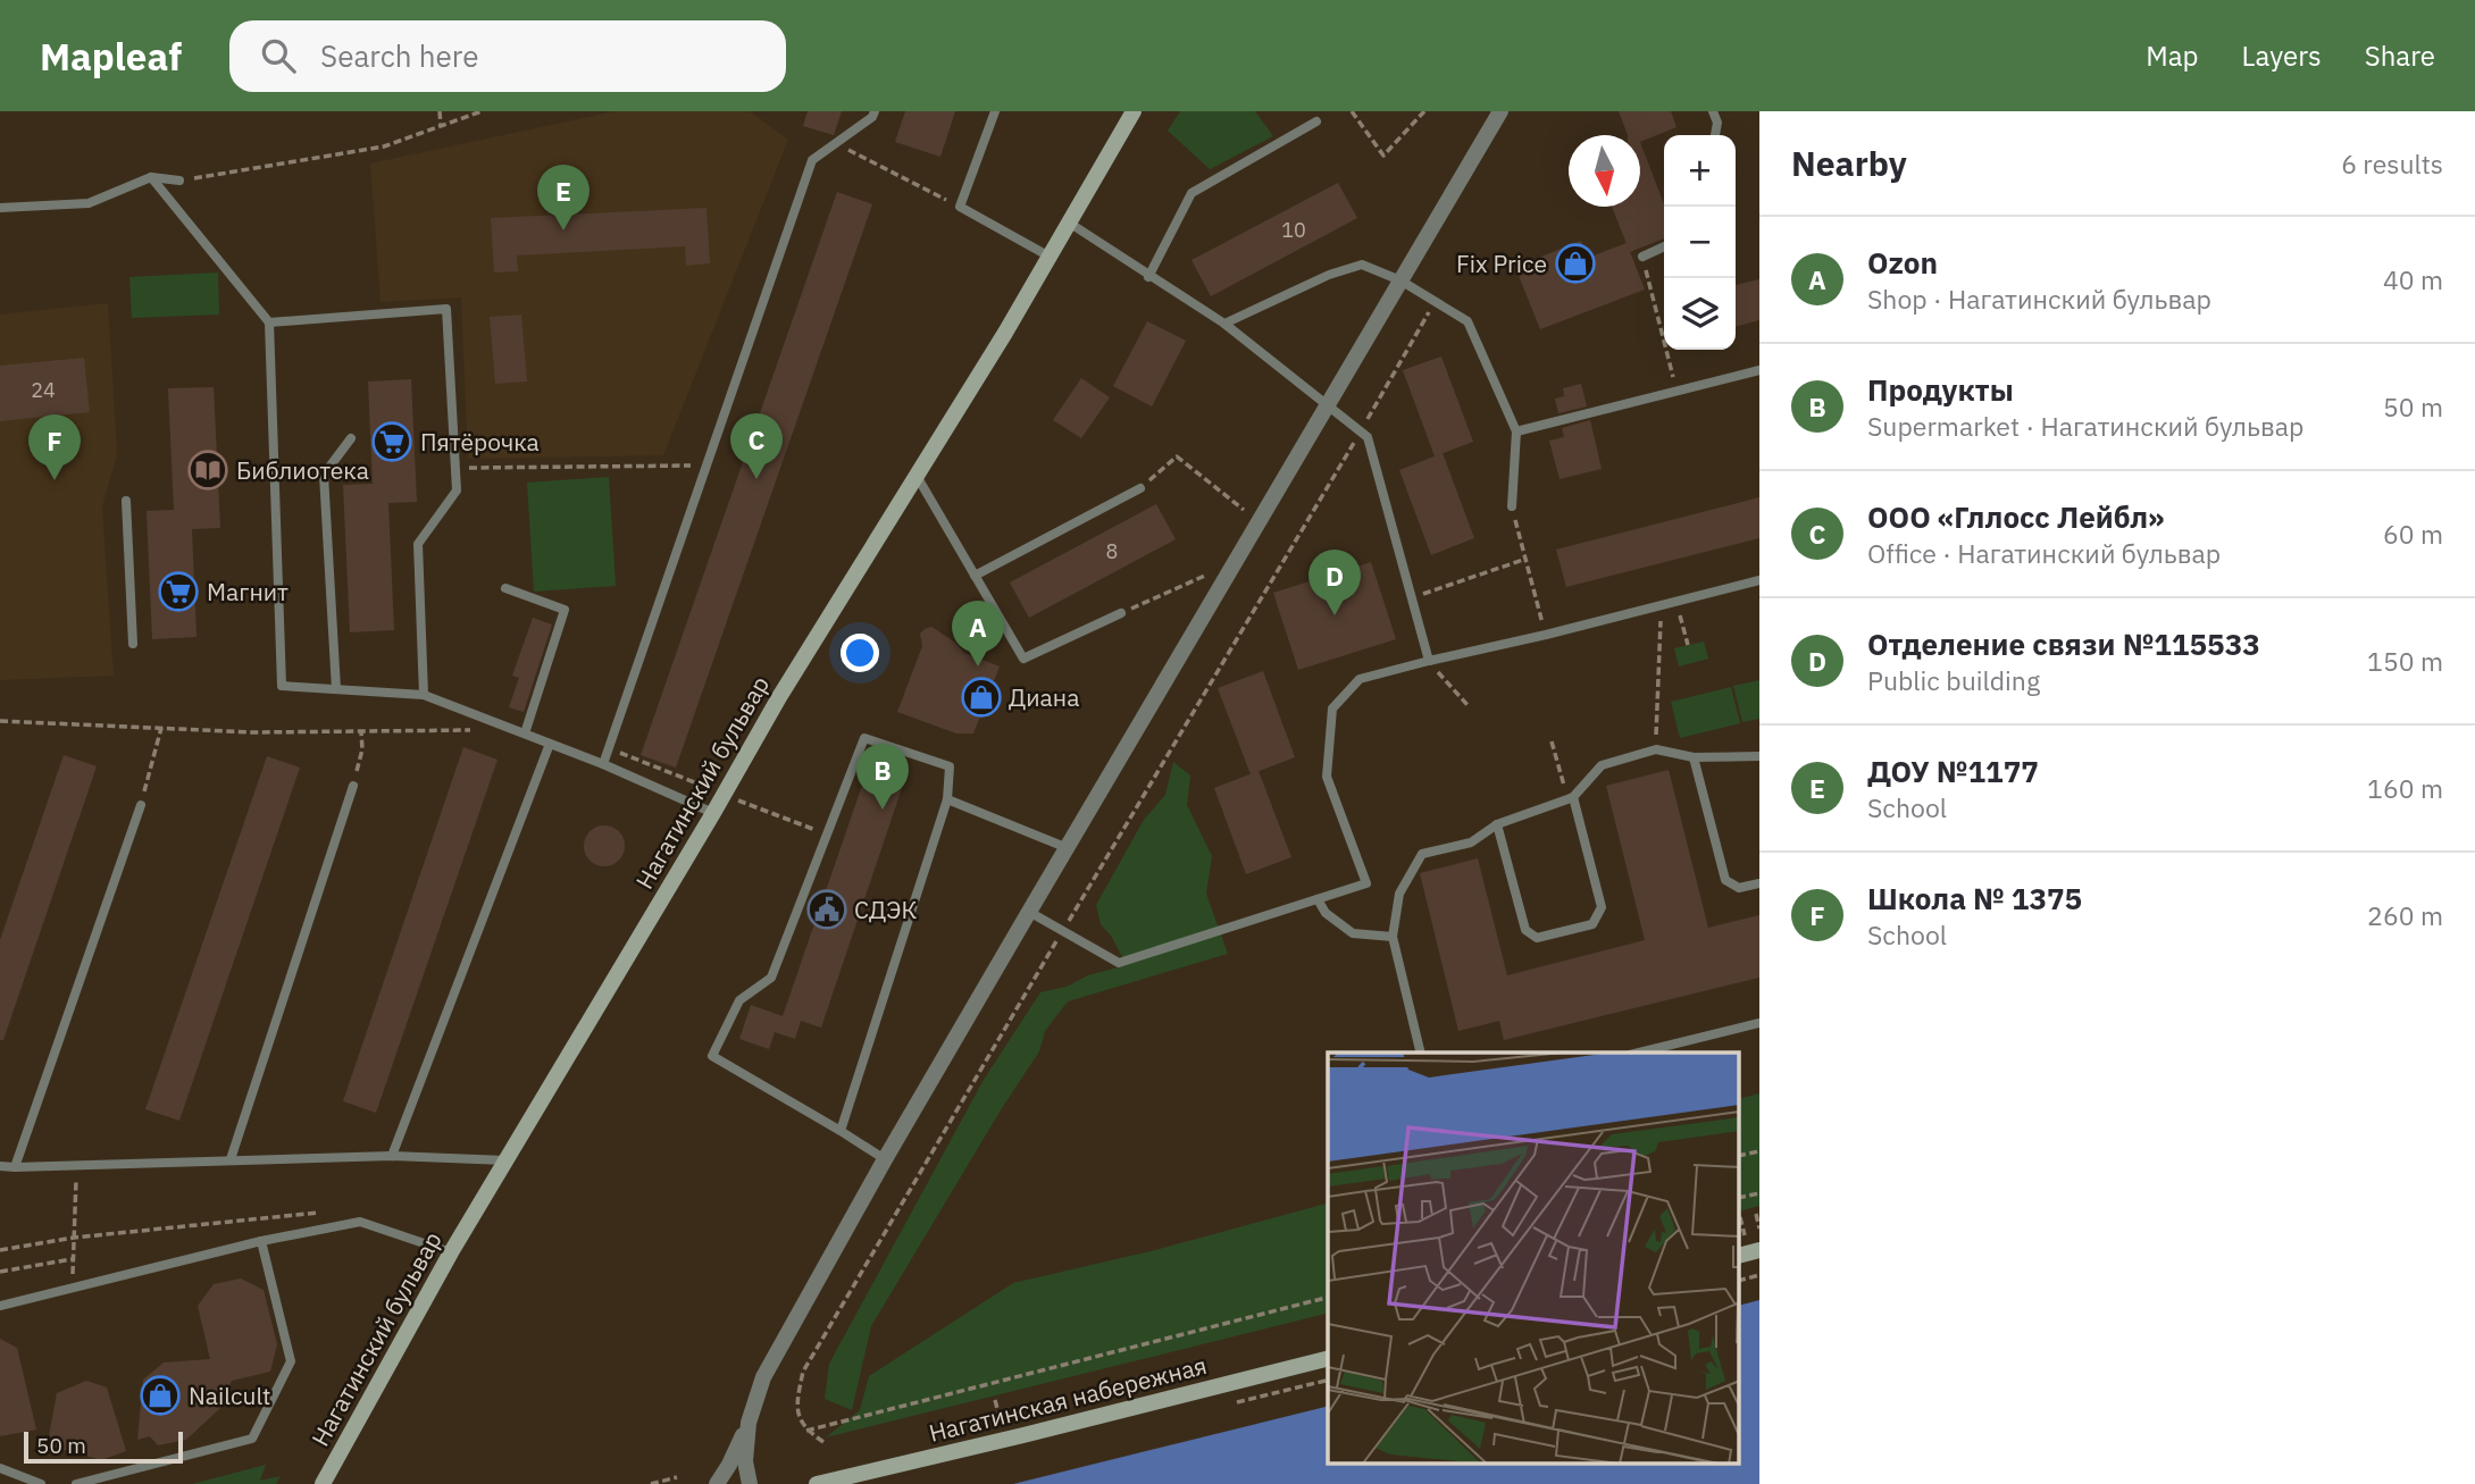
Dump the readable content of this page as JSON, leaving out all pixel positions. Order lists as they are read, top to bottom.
{
  "streets": {
    "street": ["Нагатинский бульвар", "Нагатинская набережная"]
  },
  "places": {
    "shop": ["Fix Price", "Диана", "Nailcult"],
    "supermarket": ["Пятёрочка", "Магнит"],
    "library": ["Библиотека"],
    "public building": ["СДЭК"]
  },
  "house_numbers": ["10", "24", "8"],
  "scale_bar": "50 m",
  "north": "bottom",
  "page": {
    "header": "Mapleaf",
    "search": "Search here",
    "nav": ["Map", "Layers", "Share"],
    "heading": ["Nearby", "6 results"],
    "map_buttons": ["+", "−"],
    "pins": [
      "E",
      "C",
      "F",
      "D",
      "A",
      "B"
    ],
    "list": [
      {
        "mark": "A",
        "name": "Ozon",
        "note": "Shop · Нагатинский бульвар",
        "value": "40 m"
      },
      {
        "mark": "B",
        "name": "Продукты",
        "note": "Supermarket · Нагатинский бульвар",
        "value": "50 m"
      },
      {
        "mark": "C",
        "name": "ООО «Гллосс Лейбл»",
        "note": "Office · Нагатинский бульвар",
        "value": "60 m"
      },
      {
        "mark": "D",
        "name": "Отделение связи №115533",
        "note": "Public building",
        "value": "150 m"
      },
      {
        "mark": "E",
        "name": "ДОУ №1177",
        "note": "School",
        "value": "160 m"
      },
      {
        "mark": "F",
        "name": "Школа № 1375",
        "note": "School",
        "value": "260 m"
      }
    ],
    "scale": "50 m"
  }
}
